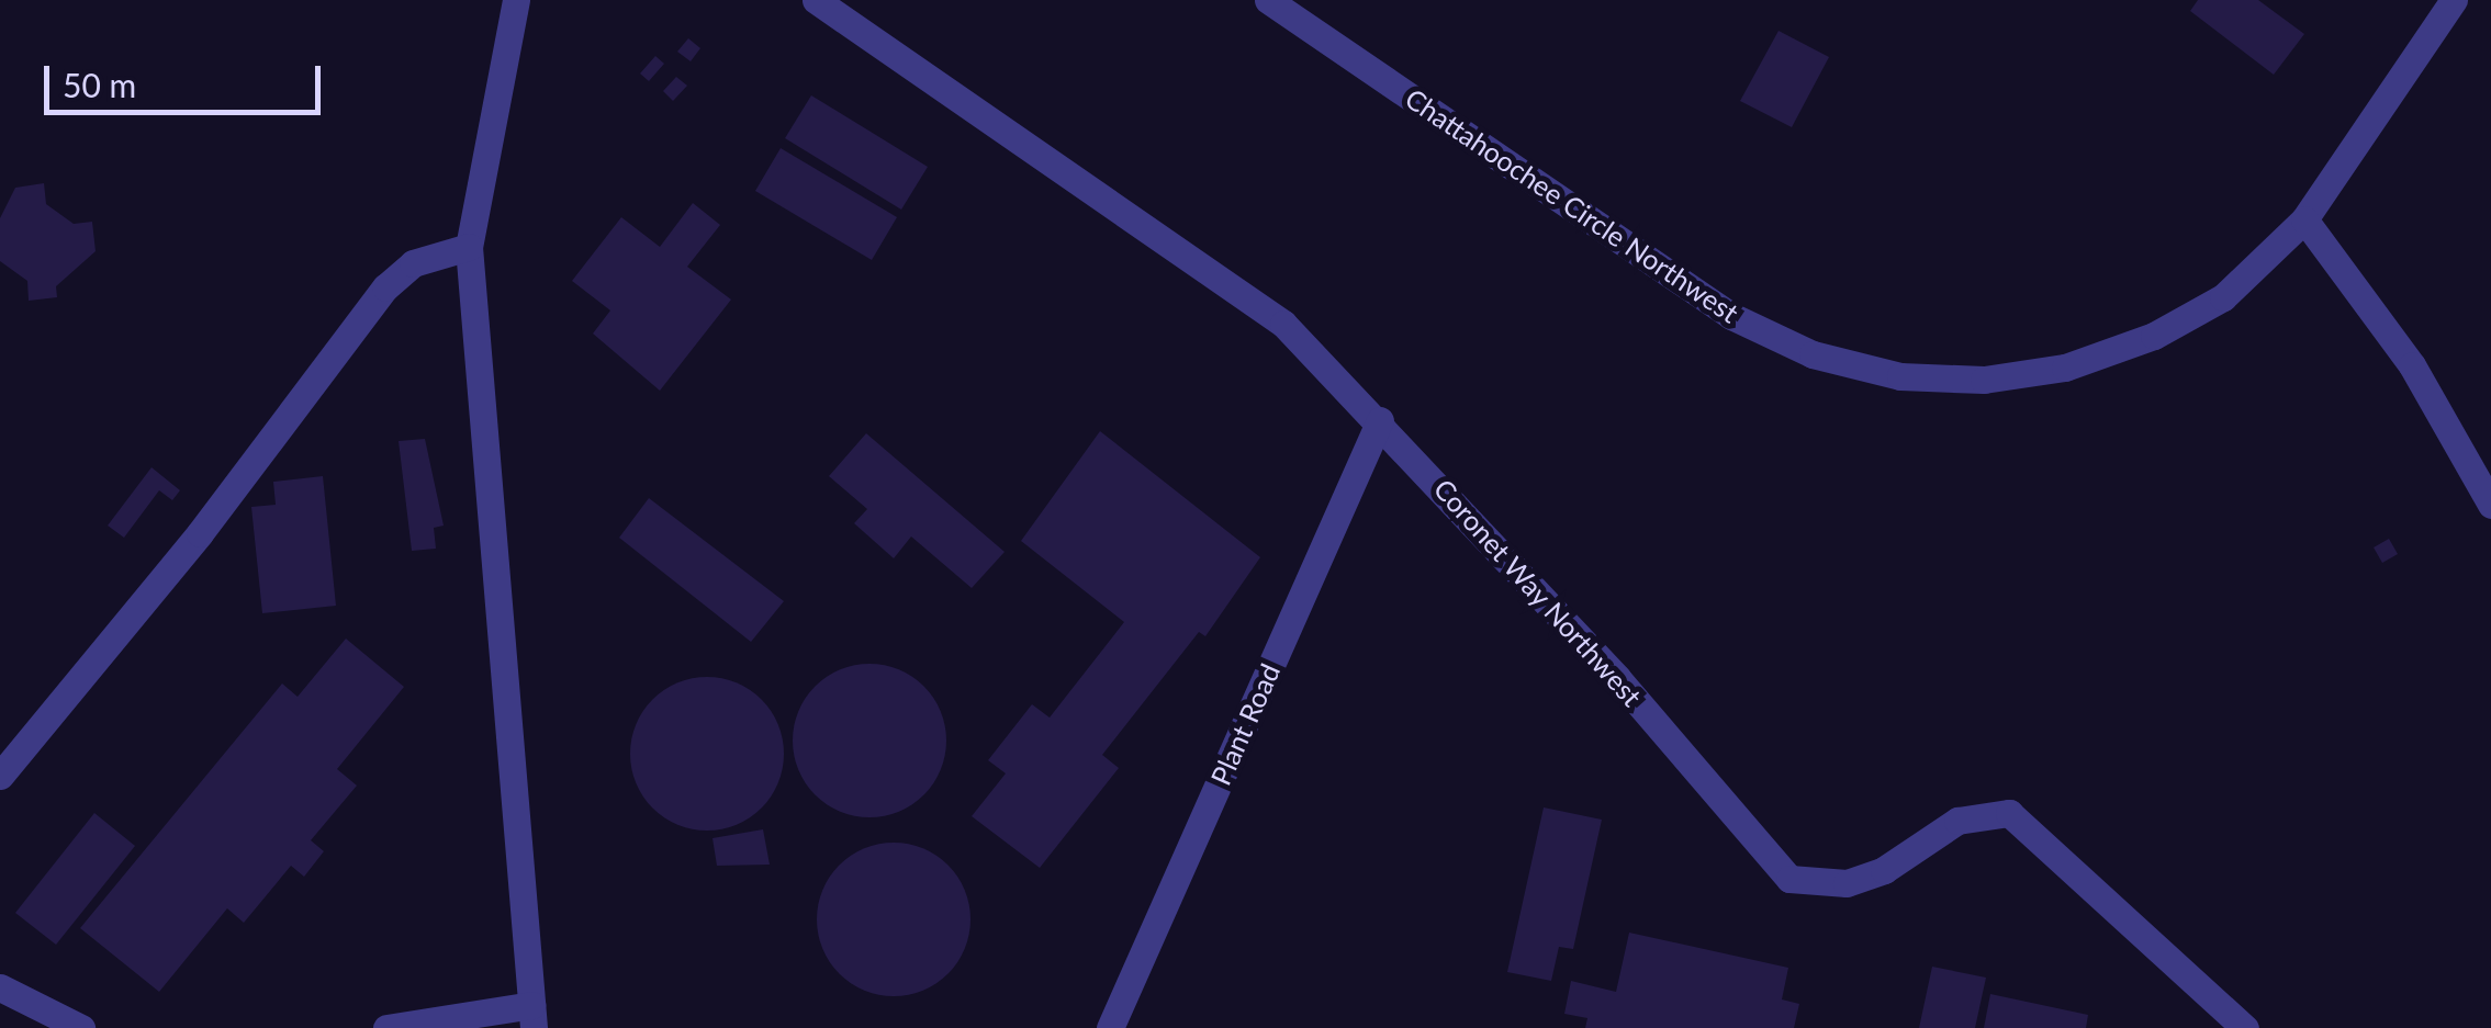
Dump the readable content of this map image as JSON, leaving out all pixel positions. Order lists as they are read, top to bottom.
{
  "streets": {
    "street": ["Chattahoochee Circle Northwest", "Coronet Way Northwest", "Plant Road"]
  },
  "crossings": [
    ["Coronet Way Northwest", "Plant Road"]
  ],
  "scale_bar": "50 m"
}
